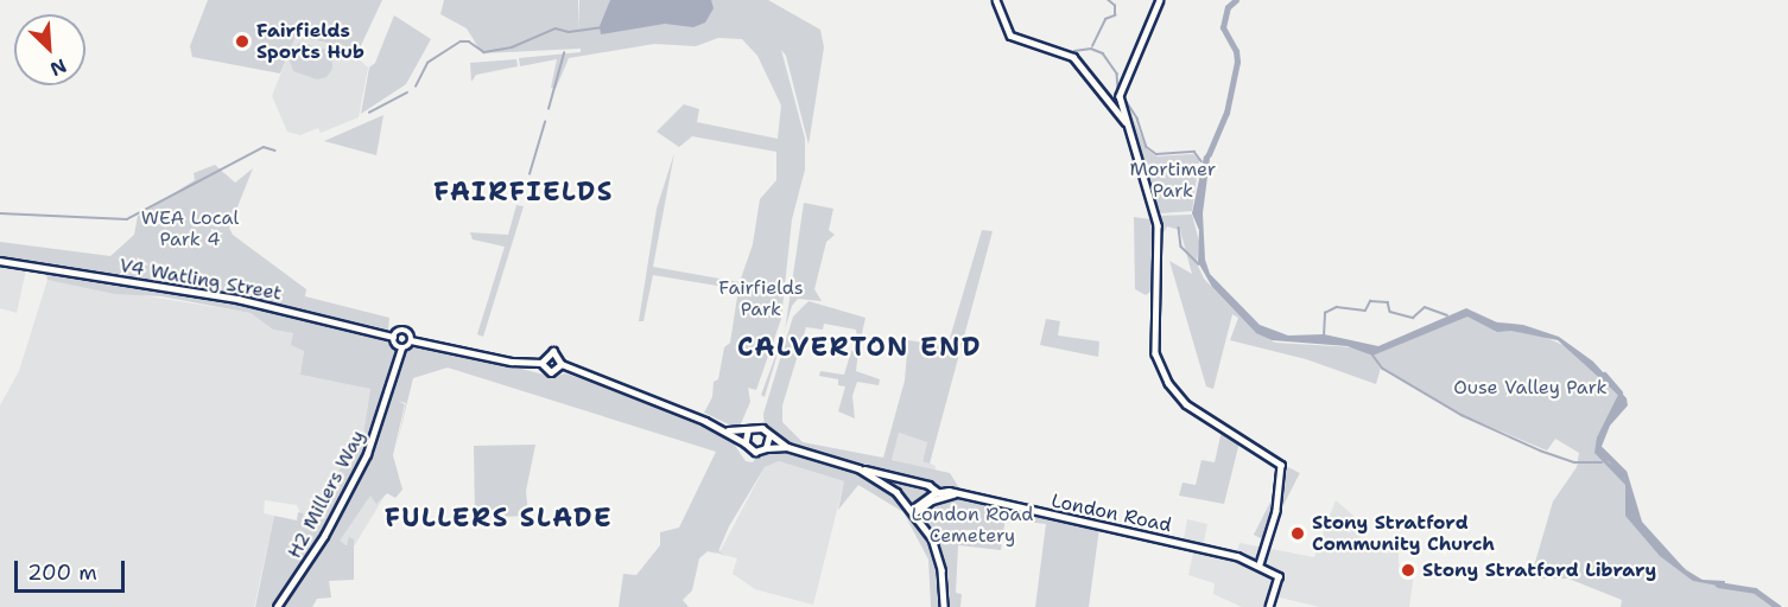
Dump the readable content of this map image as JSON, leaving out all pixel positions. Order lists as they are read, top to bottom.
{
  "streets": {
    "street": ["V4 Watling Street", "H2 Millers Way", "London Road"]
  },
  "districts": ["FAIRFIELDS", "CALVERTON END", "FULLERS SLADE"],
  "parks": [
    "Mortimer Park",
    "WEA Local Park 4",
    "Fairfields Park",
    "Ouse Valley Park",
    "London Road Cemetery"
  ],
  "places": ["Fairfields Sports Hub", "Stony Stratford Community Church", "Stony Stratford Library"],
  "scale_bar": "200 m",
  "north": "bottom right"
}
